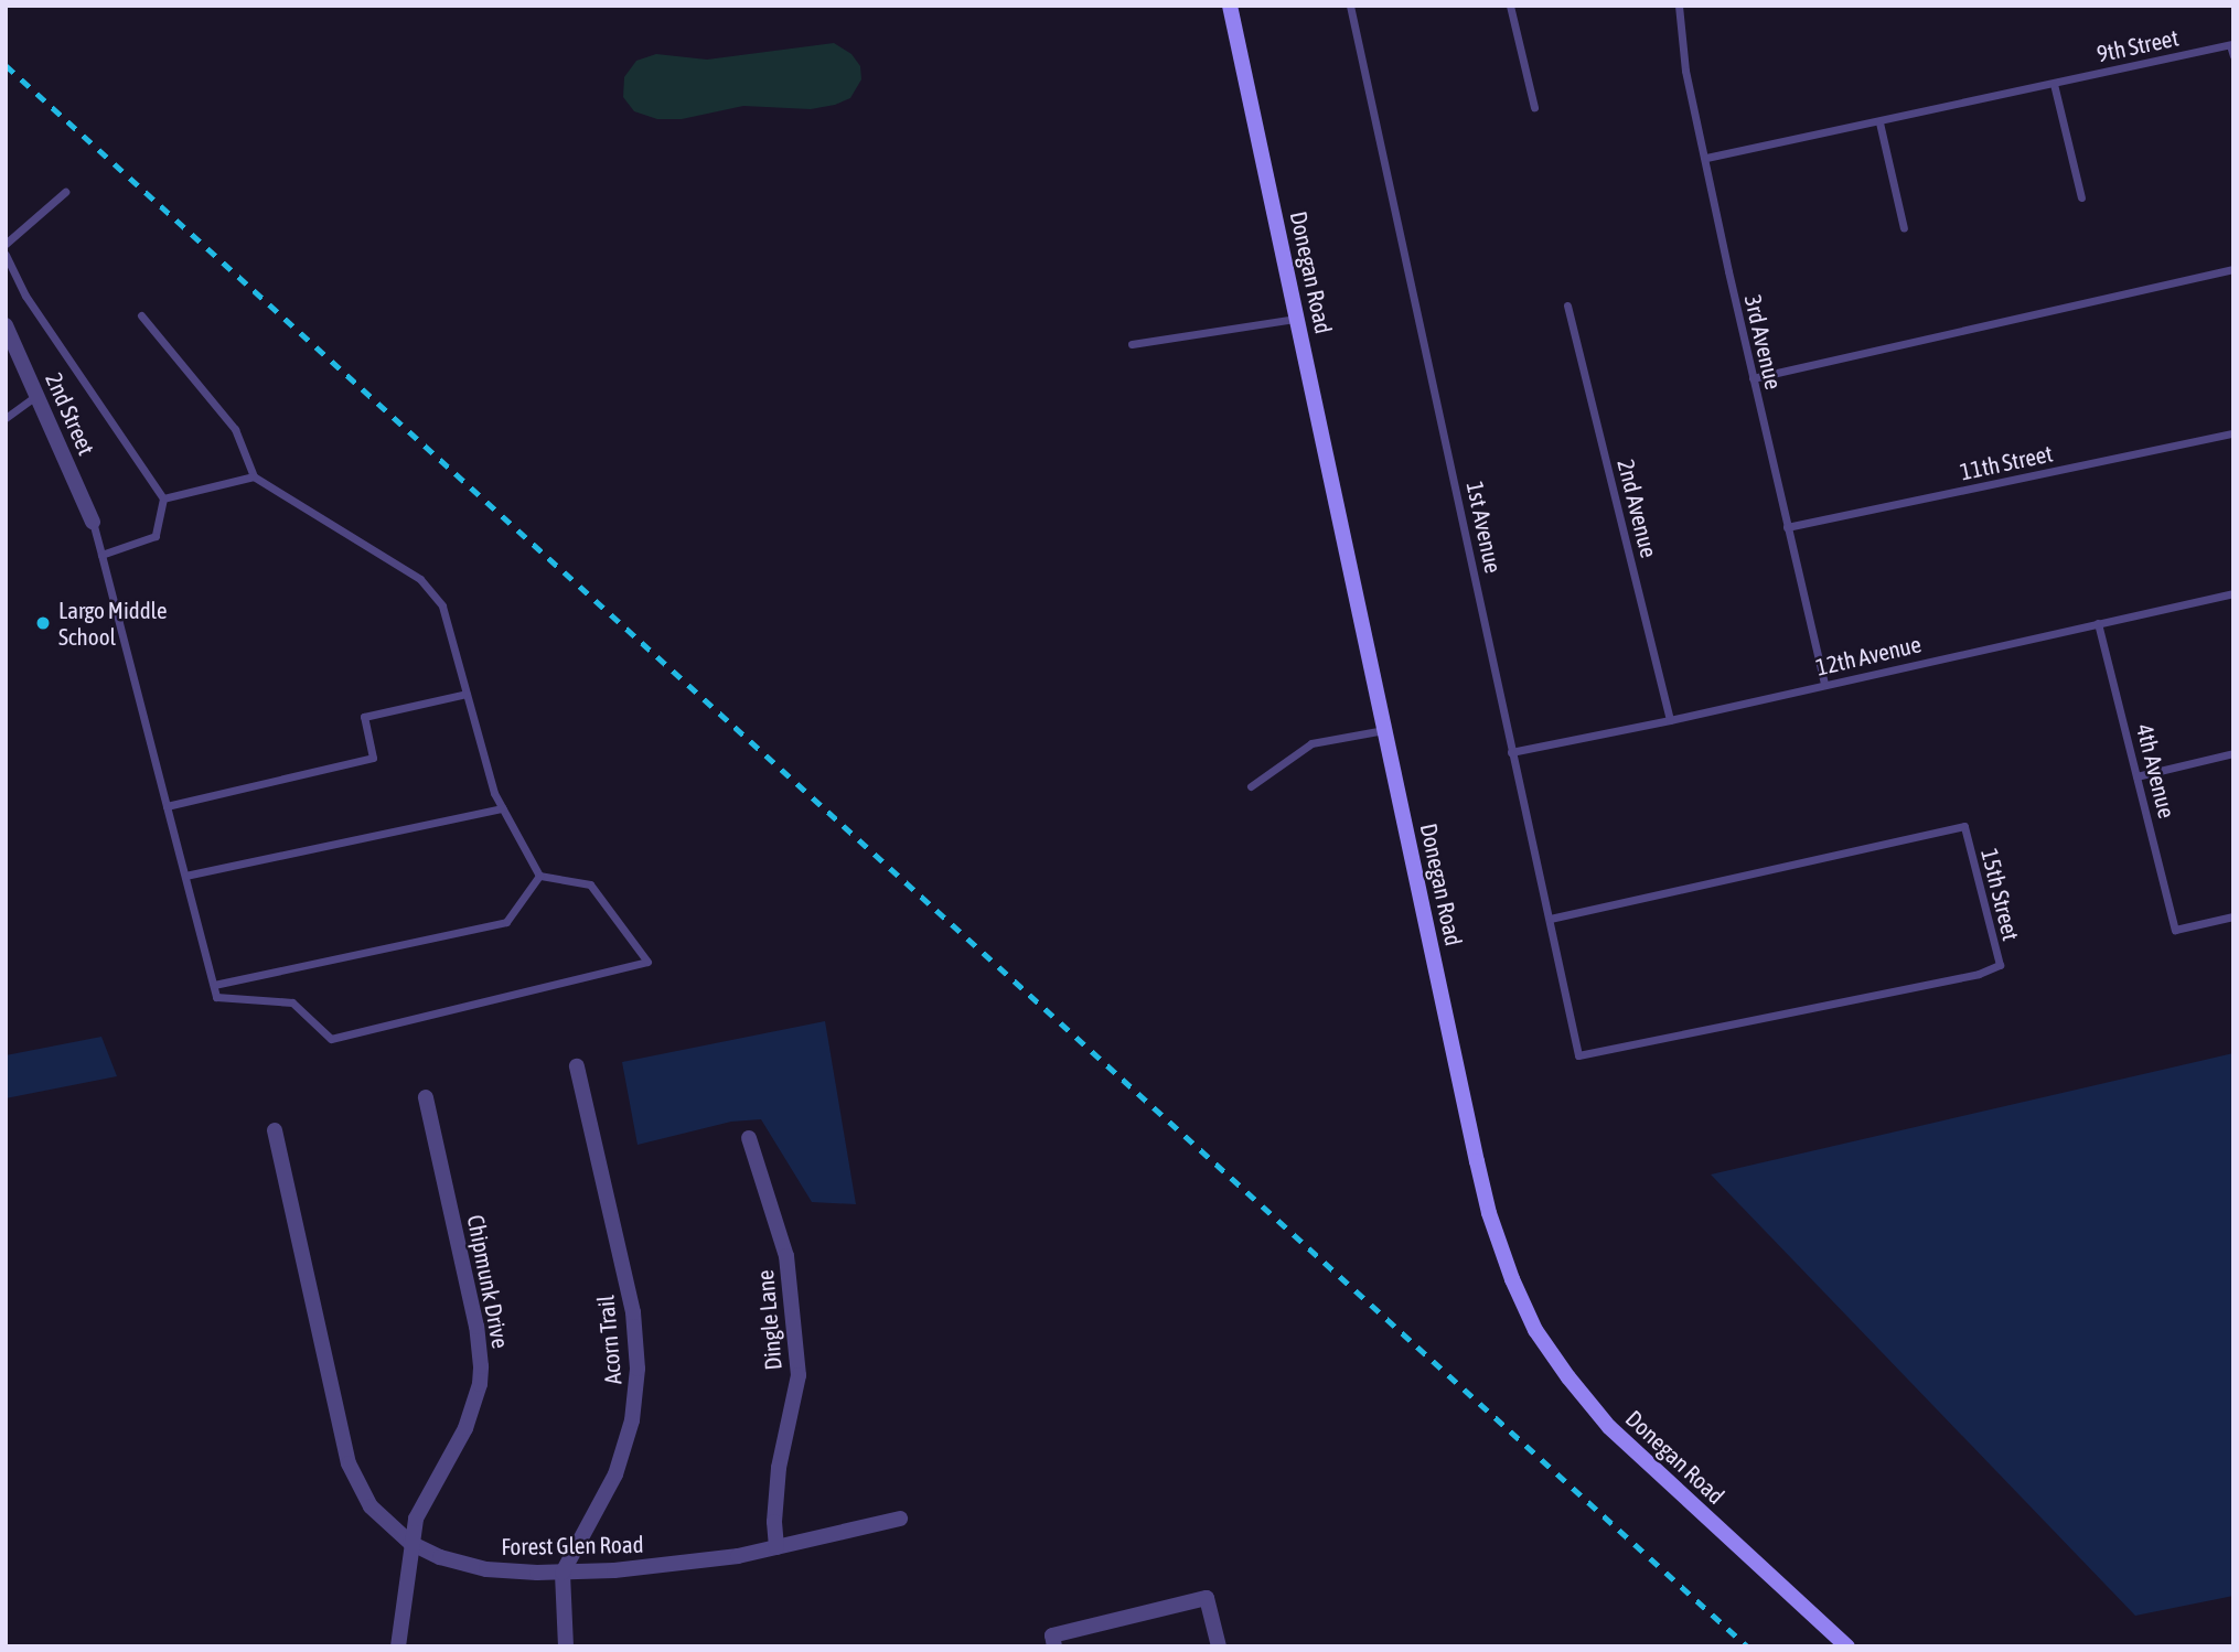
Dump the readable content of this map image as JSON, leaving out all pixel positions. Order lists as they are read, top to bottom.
{
  "streets": {
    "street": [
      "Donegan Road",
      "2nd Street",
      "Chipmunk Drive",
      "Dingle Lane",
      "Acorn Trail",
      "Forest Glen Road"
    ],
    "lane": [
      "9th Street",
      "3rd Avenue",
      "11th Street",
      "2nd Avenue",
      "1st Avenue",
      "12th Avenue",
      "4th Avenue",
      "15th Street"
    ]
  },
  "crossings": [
    ["9th Street", "3rd Avenue"],
    ["3rd Avenue", "11th Street"],
    ["3rd Avenue", "12th Avenue"],
    ["2nd Avenue", "12th Avenue"],
    ["1st Avenue", "12th Avenue"],
    ["1st Avenue", "15th Street"],
    ["12th Avenue", "4th Avenue"],
    ["Chipmunk Drive", "Forest Glen Road"],
    ["Dingle Lane", "Forest Glen Road"],
    ["Acorn Trail", "Forest Glen Road"]
  ],
  "places": ["Largo Middle School"]
}
